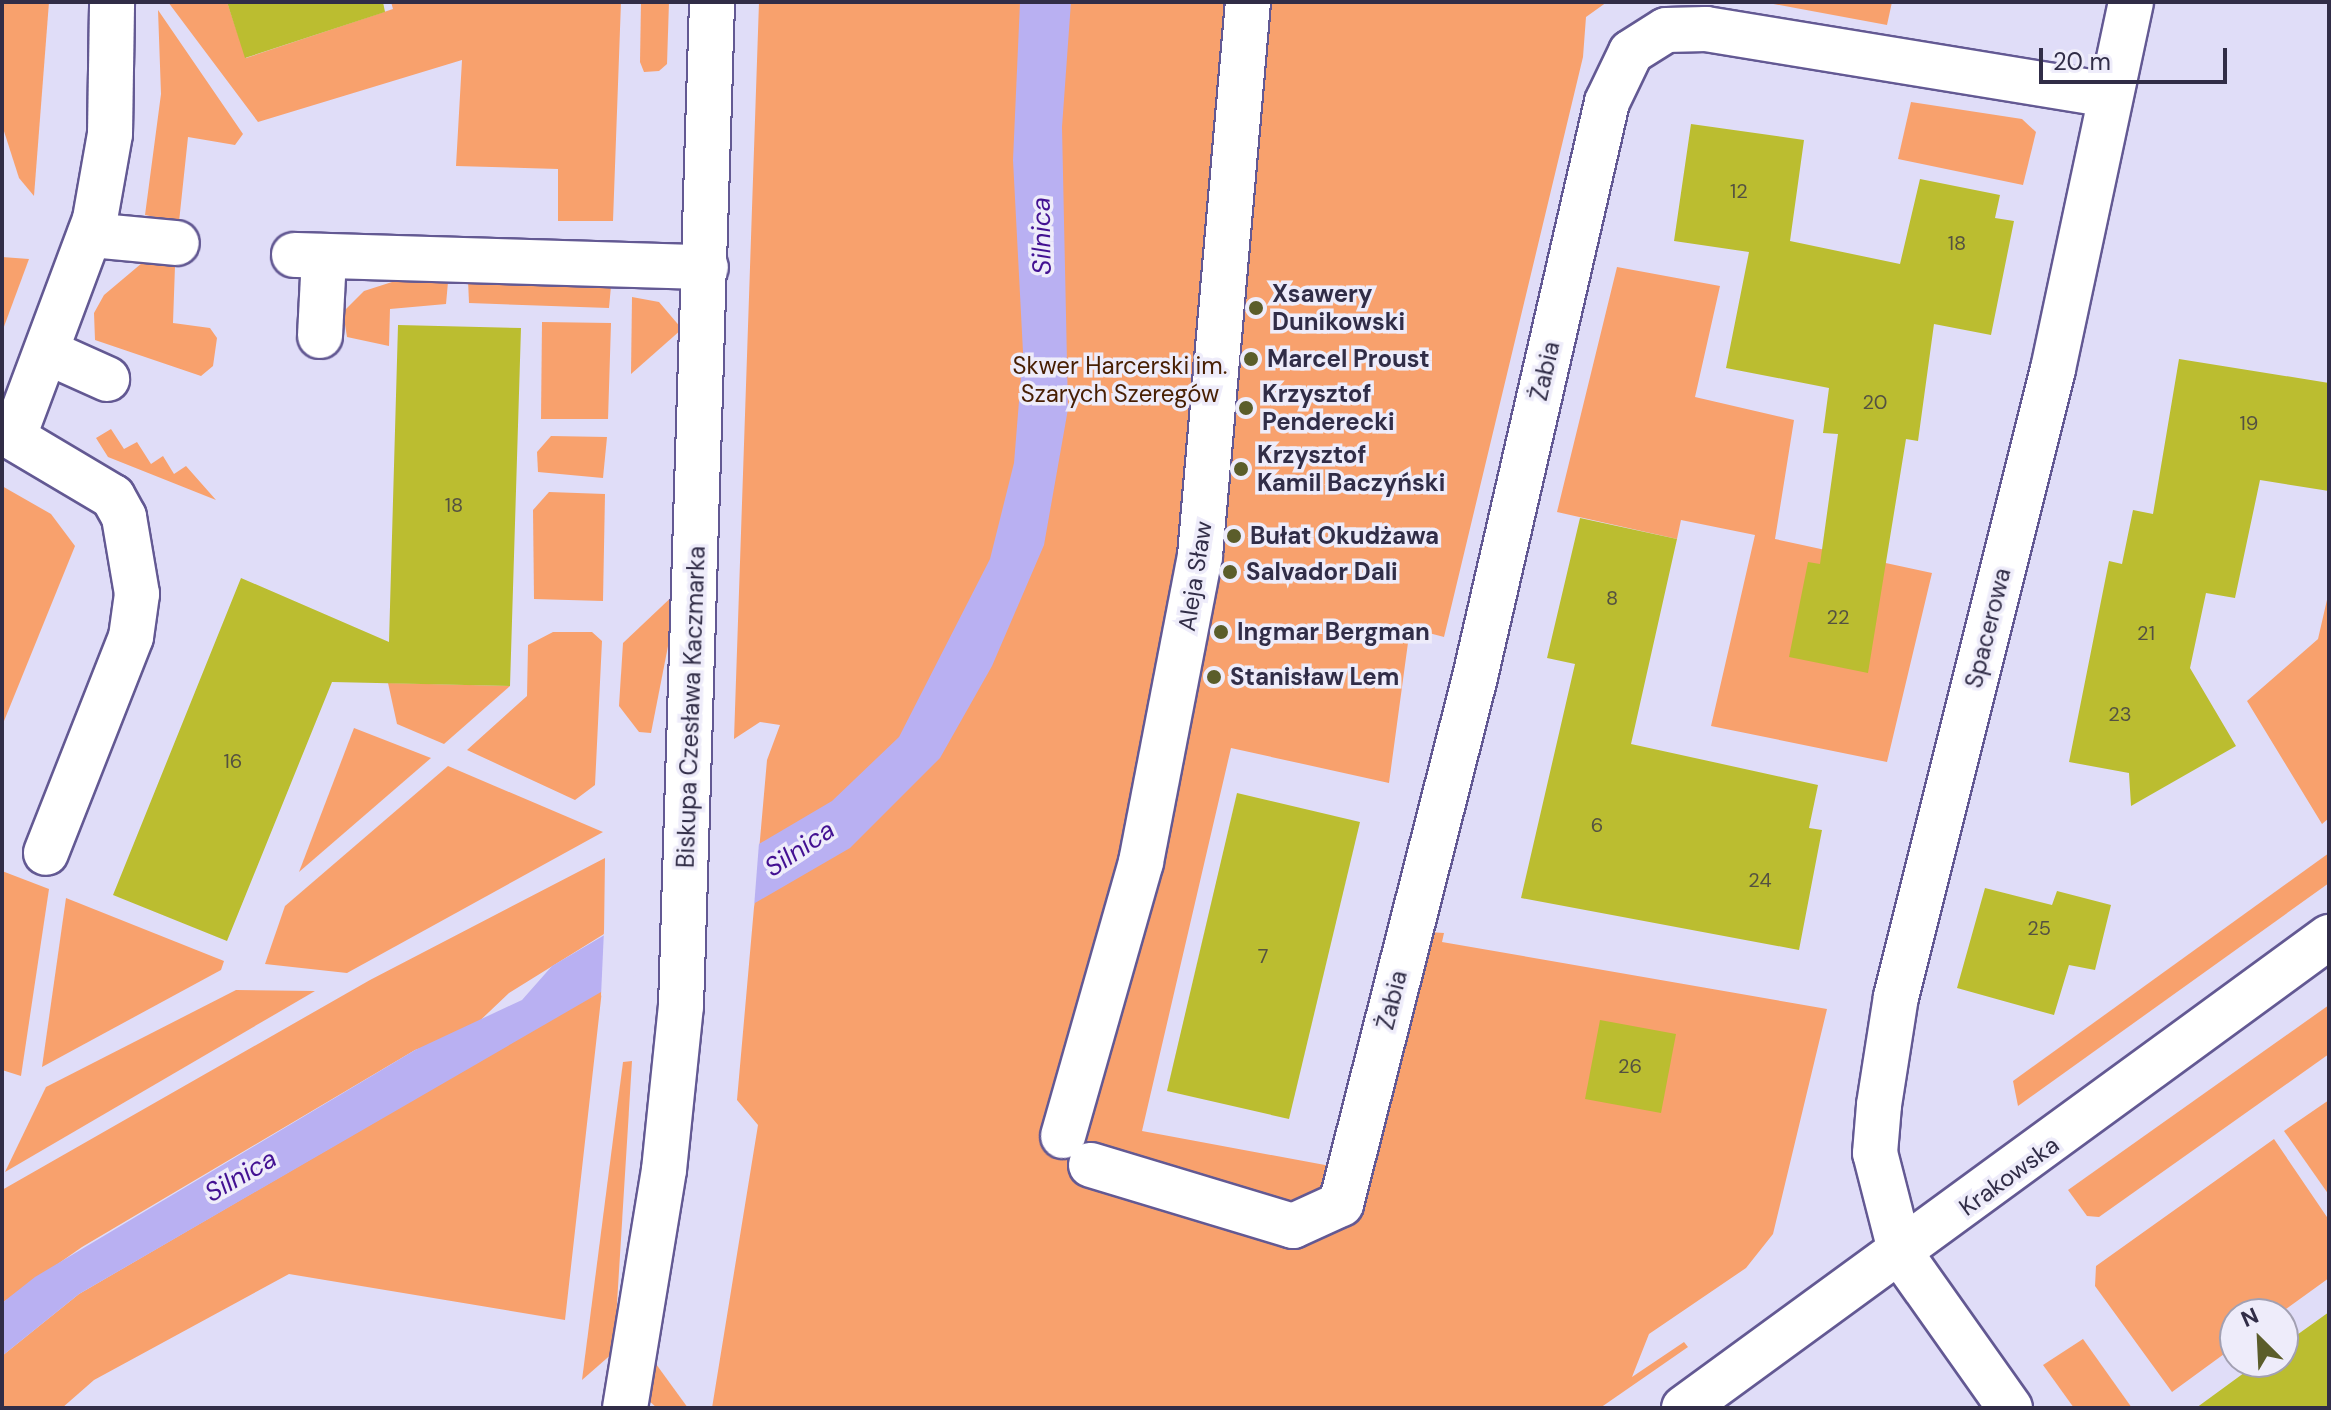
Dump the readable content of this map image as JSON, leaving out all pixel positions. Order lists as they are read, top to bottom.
{
  "streets": {
    "street": [
      "Żabia",
      "Aleja Sław",
      "Spacerowa",
      "Biskupa Czesława Kaczmarka",
      "Krakowska"
    ]
  },
  "crossings": [
    ["Żabia", "Aleja Sław"],
    ["Żabia", "Spacerowa"],
    ["Spacerowa", "Krakowska"]
  ],
  "water": ["Silnica"],
  "parks": ["Skwer Harcerski im. Szarych Szeregów"],
  "places": [
    "Xsawery Dunikowski",
    "Marcel Proust",
    "Krzysztof Penderecki",
    "Krzysztof Kamil Baczyński",
    "Bułat Okudżawa",
    "Salvador Dali",
    "Ingmar Bergman",
    "Stanisław Lem"
  ],
  "house_numbers": [
    "12",
    "18",
    "20",
    "19",
    "18",
    "8",
    "22",
    "21",
    "23",
    "16",
    "6",
    "24",
    "25",
    "7",
    "26"
  ],
  "scale_bar": "20 m",
  "north": "top left"
}
